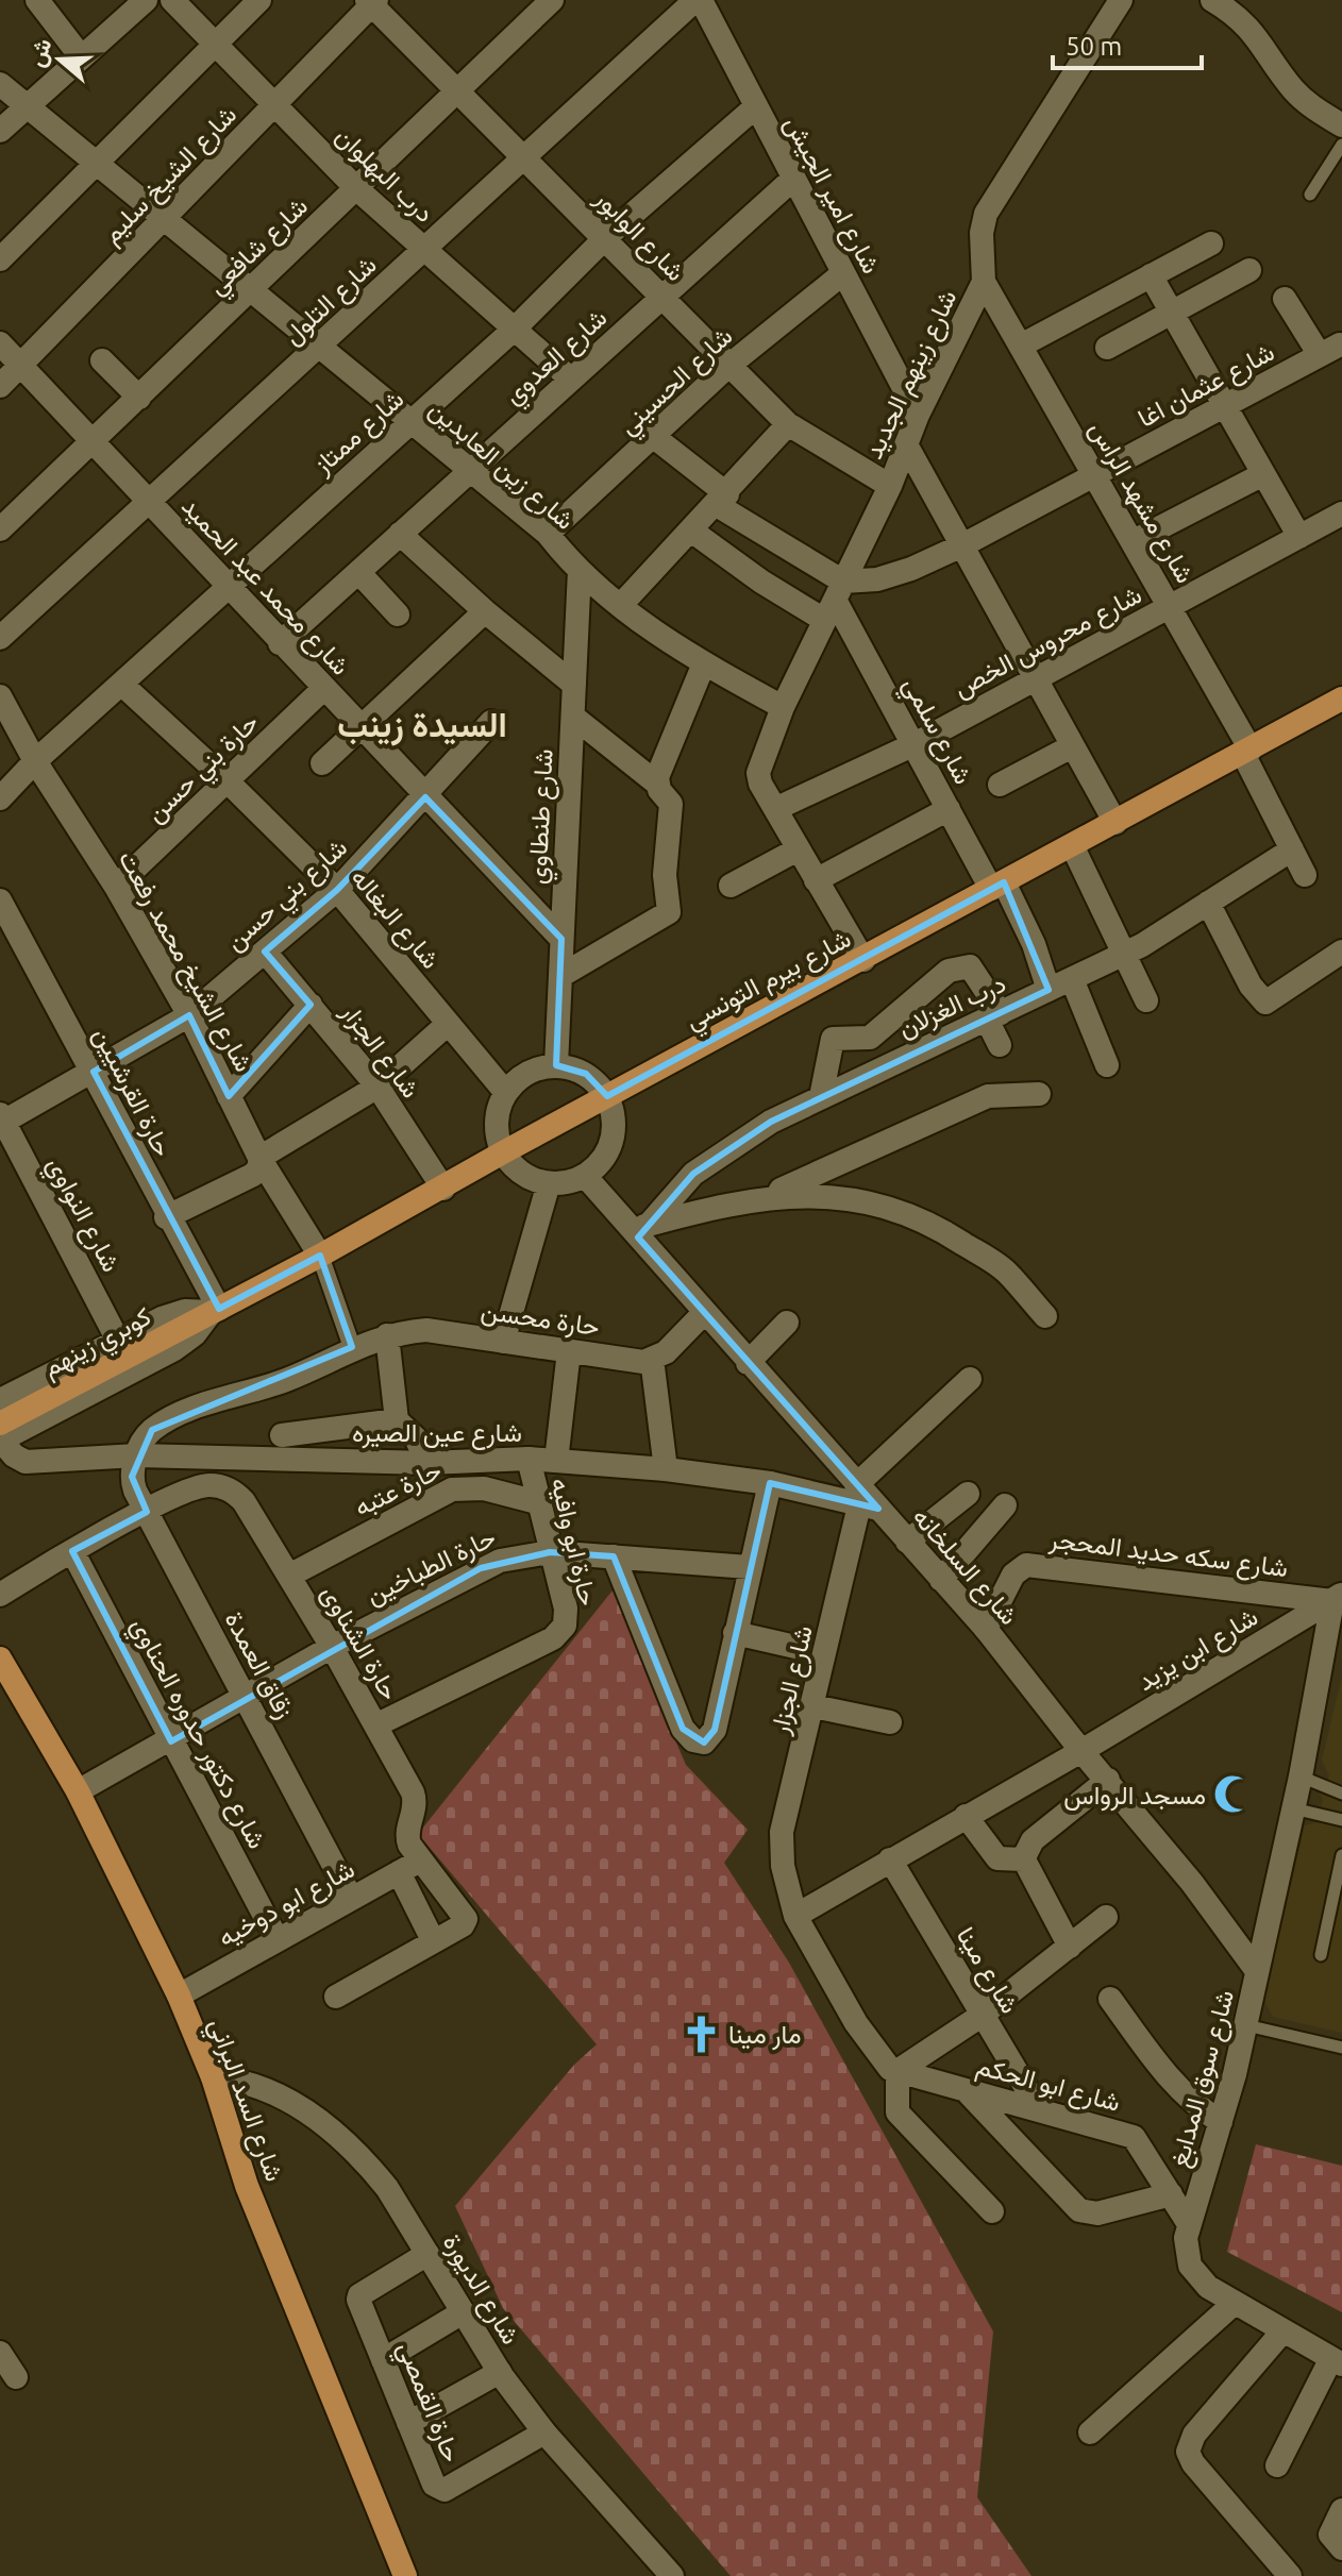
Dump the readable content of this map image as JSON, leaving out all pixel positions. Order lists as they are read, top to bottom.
{
  "streets": {
    "main road": ["شارع بيرم التونسي", "كوبري زينهم", "شارع السد البراني"],
    "street": [
      "شارع الشيخ سليم",
      "درب البهلوان",
      "شارع امير الجيش",
      "شارع الوابور",
      "شارع شافعي",
      "شارع التلول",
      "شارع العدوي",
      "شارع زينهم الجديد",
      "شارع الحسيني",
      "شارع عثمان اغا",
      "شارع ممتاز",
      "شارع زين العابدين",
      "شارع مشهد الراس",
      "شارع محمد عبد الحميد",
      "شارع محروس الخص",
      "شارع سلمي",
      "حارة بني حسن",
      "شارع طنطاوي",
      "شارع بني حسن",
      "شارع البغاله",
      "شارع الشيخ محمد رفعت",
      "درب الغزلان",
      "شارع الجزار",
      "حارة القرشيين",
      "شارع النواوي",
      "حارة محسن",
      "شارع عين الصيره",
      "حارة عتبه",
      "حارة ابو وافيه",
      "شارع سكه حديد المحجر",
      "حارة الطباخين",
      "شارع السلخانه",
      "حارة الشناوى",
      "شارع ابن يزيد",
      "زقاق العمدة",
      "شارع دكتور حدوره الحناوي",
      "شارع ابو دوخيه",
      "شارع مينا",
      "شارع سوق المدابغ",
      "شارع ابو الحكم",
      "شارع الديورة",
      "حارة القمصي"
    ]
  },
  "crossings": [
    ["شارع الشيخ سليم", "درب البهلوان"],
    ["شارع الشيخ سليم", "شارع الوابور"],
    ["شارع الشيخ سليم", "شارع زين العابدين"],
    ["شارع الشيخ سليم", "شارع محمد عبد الحميد"],
    ["درب البهلوان", "شارع شافعي"],
    ["درب البهلوان", "شارع التلول"],
    ["درب البهلوان", "شارع العدوي"],
    ["درب البهلوان", "شارع ممتاز"],
    ["شارع امير الجيش", "شارع التلول"],
    ["شارع امير الجيش", "شارع العدوي"],
    ["شارع امير الجيش", "شارع زينهم الجديد"],
    ["شارع امير الجيش", "شارع الحسيني"],
    ["شارع امير الجيش", "شارع ممتاز"],
    ["شارع الوابور", "شارع شافعي"],
    ["شارع الوابور", "شارع التلول"],
    ["شارع الوابور", "شارع العدوي"],
    ["شارع الوابور", "شارع زينهم الجديد"],
    ["شارع الوابور", "شارع الحسيني"],
    ["شارع الوابور", "شارع ممتاز"],
    ["شارع شافعي", "شارع زين العابدين"],
    ["شارع شافعي", "شارع محمد عبد الحميد"],
    ["شارع التلول", "شارع زين العابدين"],
    ["شارع التلول", "شارع محمد عبد الحميد"],
    ["شارع العدوي", "شارع زين العابدين"],
    ["شارع العدوي", "شارع محمد عبد الحميد"],
    ["شارع زينهم الجديد", "شارع عثمان اغا"],
    ["شارع زينهم الجديد", "شارع زين العابدين"],
    ["شارع زينهم الجديد", "شارع مشهد الراس"],
    ["شارع زينهم الجديد", "شارع محروس الخص"],
    ["شارع زينهم الجديد", "شارع سلمي"],
    ["شارع الحسيني", "شارع زين العابدين"],
    ["شارع عثمان اغا", "شارع مشهد الراس"],
    ["شارع عثمان اغا", "شارع سلمي"],
    ["شارع ممتاز", "شارع زين العابدين"],
    ["شارع ممتاز", "شارع محمد عبد الحميد"],
    ["شارع ممتاز", "شارع البغاله"],
    ["شارع ممتاز", "شارع الشيخ محمد رفعت"],
    ["شارع زين العابدين", "شارع طنطاوي"],
    ["شارع مشهد الراس", "شارع محروس الخص"],
    ["شارع مشهد الراس", "شارع بيرم التونسي"],
    ["شارع مشهد الراس", "درب الغزلان"],
    ["شارع محمد عبد الحميد", "حارة بني حسن"],
    ["شارع محمد عبد الحميد", "شارع طنطاوي"],
    ["شارع محمد عبد الحميد", "شارع بني حسن"],
    ["شارع محروس الخص", "شارع سلمي"],
    ["شارع سلمي", "شارع بيرم التونسي"],
    ["شارع سلمي", "درب الغزلان"],
    ["حارة بني حسن", "شارع البغاله"],
    ["حارة بني حسن", "شارع الشيخ محمد رفعت"],
    ["شارع بني حسن", "شارع البغاله"],
    ["شارع بني حسن", "شارع الشيخ محمد رفعت"],
    ["شارع بني حسن", "شارع الجزار"],
    ["شارع بني حسن", "حارة القرشيين"],
    ["شارع بني حسن", "شارع النواوي"],
    ["شارع الشيخ محمد رفعت", "شارع بيرم التونسي"],
    ["شارع بيرم التونسي", "شارع الجزار"],
    ["شارع بيرم التونسي", "حارة القرشيين"],
    ["شارع بيرم التونسي", "شارع النواوي"],
    ["شارع بيرم التونسي", "كوبري زينهم"],
    ["درب الغزلان", "شارع السلخانه"],
    ["شارع الجزار", "شارع عين الصيره"],
    ["شارع الجزار", "شارع السلخانه"],
    ["حارة القرشيين", "كوبري زينهم"],
    ["حارة محسن", "شارع عين الصيره"],
    ["حارة محسن", "زقاق العمدة"],
    ["كوبري زينهم", "شارع عين الصيره"],
    ["شارع عين الصيره", "حارة ابو وافيه"],
    ["شارع عين الصيره", "شارع السلخانه"],
    ["شارع عين الصيره", "زقاق العمدة"],
    ["حارة عتبه", "حارة ابو وافيه"],
    ["حارة عتبه", "حارة الشناوى"],
    ["حارة ابو وافيه", "حارة الطباخين"],
    ["حارة ابو وافيه", "حارة الشناوى"],
    ["شارع سكه حديد المحجر", "شارع السلخانه"],
    ["شارع سكه حديد المحجر", "شارع ابن يزيد"],
    ["حارة الطباخين", "حارة الشناوى"],
    ["حارة الطباخين", "زقاق العمدة"],
    ["حارة الطباخين", "شارع دكتور حدوره الحناوي"],
    ["حارة الطباخين", "شارع السد البراني"],
    ["شارع السلخانه", "شارع ابن يزيد"],
    ["شارع السلخانه", "شارع سوق المدابغ"],
    ["حارة الشناوى", "زقاق العمدة"],
    ["حارة الشناوى", "شارع دكتور حدوره الحناوي"],
    ["حارة الشناوى", "شارع ابو دوخيه"],
    ["شارع ابن يزيد", "شارع سوق المدابغ"],
    ["زقاق العمدة", "شارع ابو دوخيه"],
    ["شارع دكتور حدوره الحناوي", "شارع ابو دوخيه"],
    ["شارع ابو دوخيه", "شارع السد البراني"],
    ["شارع مينا", "شارع ابو الحكم"],
    ["شارع سوق المدابغ", "شارع ابو الحكم"],
    ["شارع السد البراني", "شارع الديورة"],
    ["شارع الديورة", "حارة القمصي"]
  ],
  "districts": ["السيدة زينب"],
  "places": {
    "mosque": ["مسجد الرواس"],
    "church": ["مار مينا"]
  },
  "scale_bar": "50 m",
  "north": "left"
}
